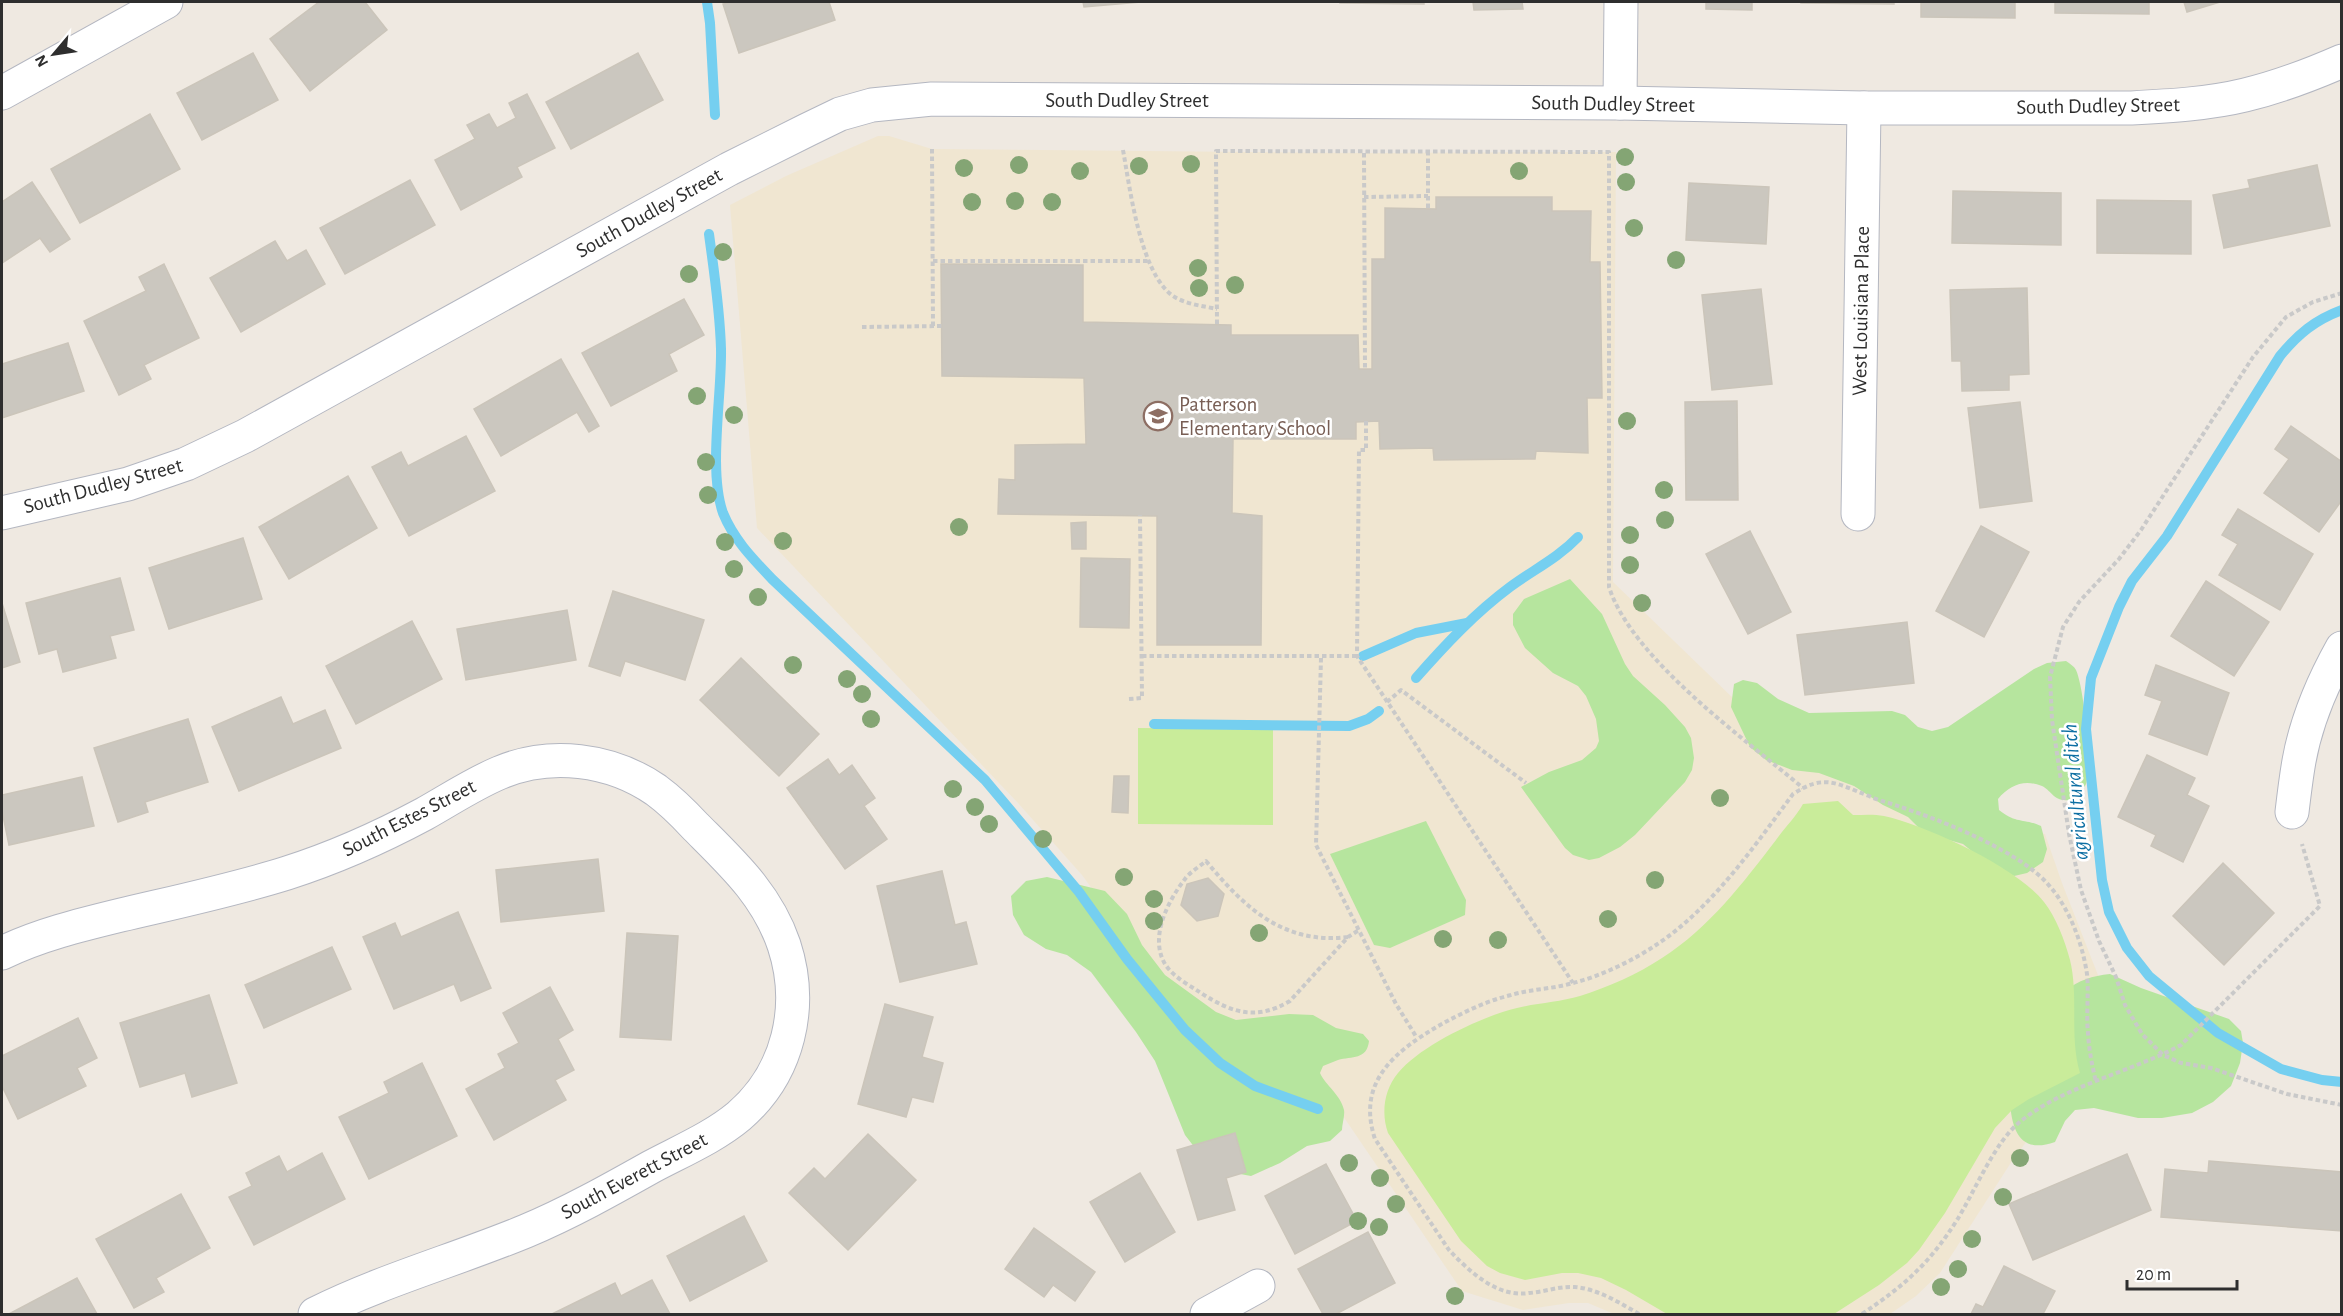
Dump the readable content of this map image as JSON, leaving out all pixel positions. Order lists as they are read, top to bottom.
{
  "streets": {
    "street": [
      "South Dudley Street",
      "West Louisiana Place",
      "South Estes Street",
      "South Everett Street"
    ]
  },
  "crossings": [
    ["South Dudley Street", "West Louisiana Place"],
    ["South Estes Street", "South Everett Street"]
  ],
  "water": ["agricultural ditch"],
  "places": {
    "school or university": ["Patterson Elementary School"]
  },
  "scale_bar": "20 m",
  "north": "bottom left"
}
